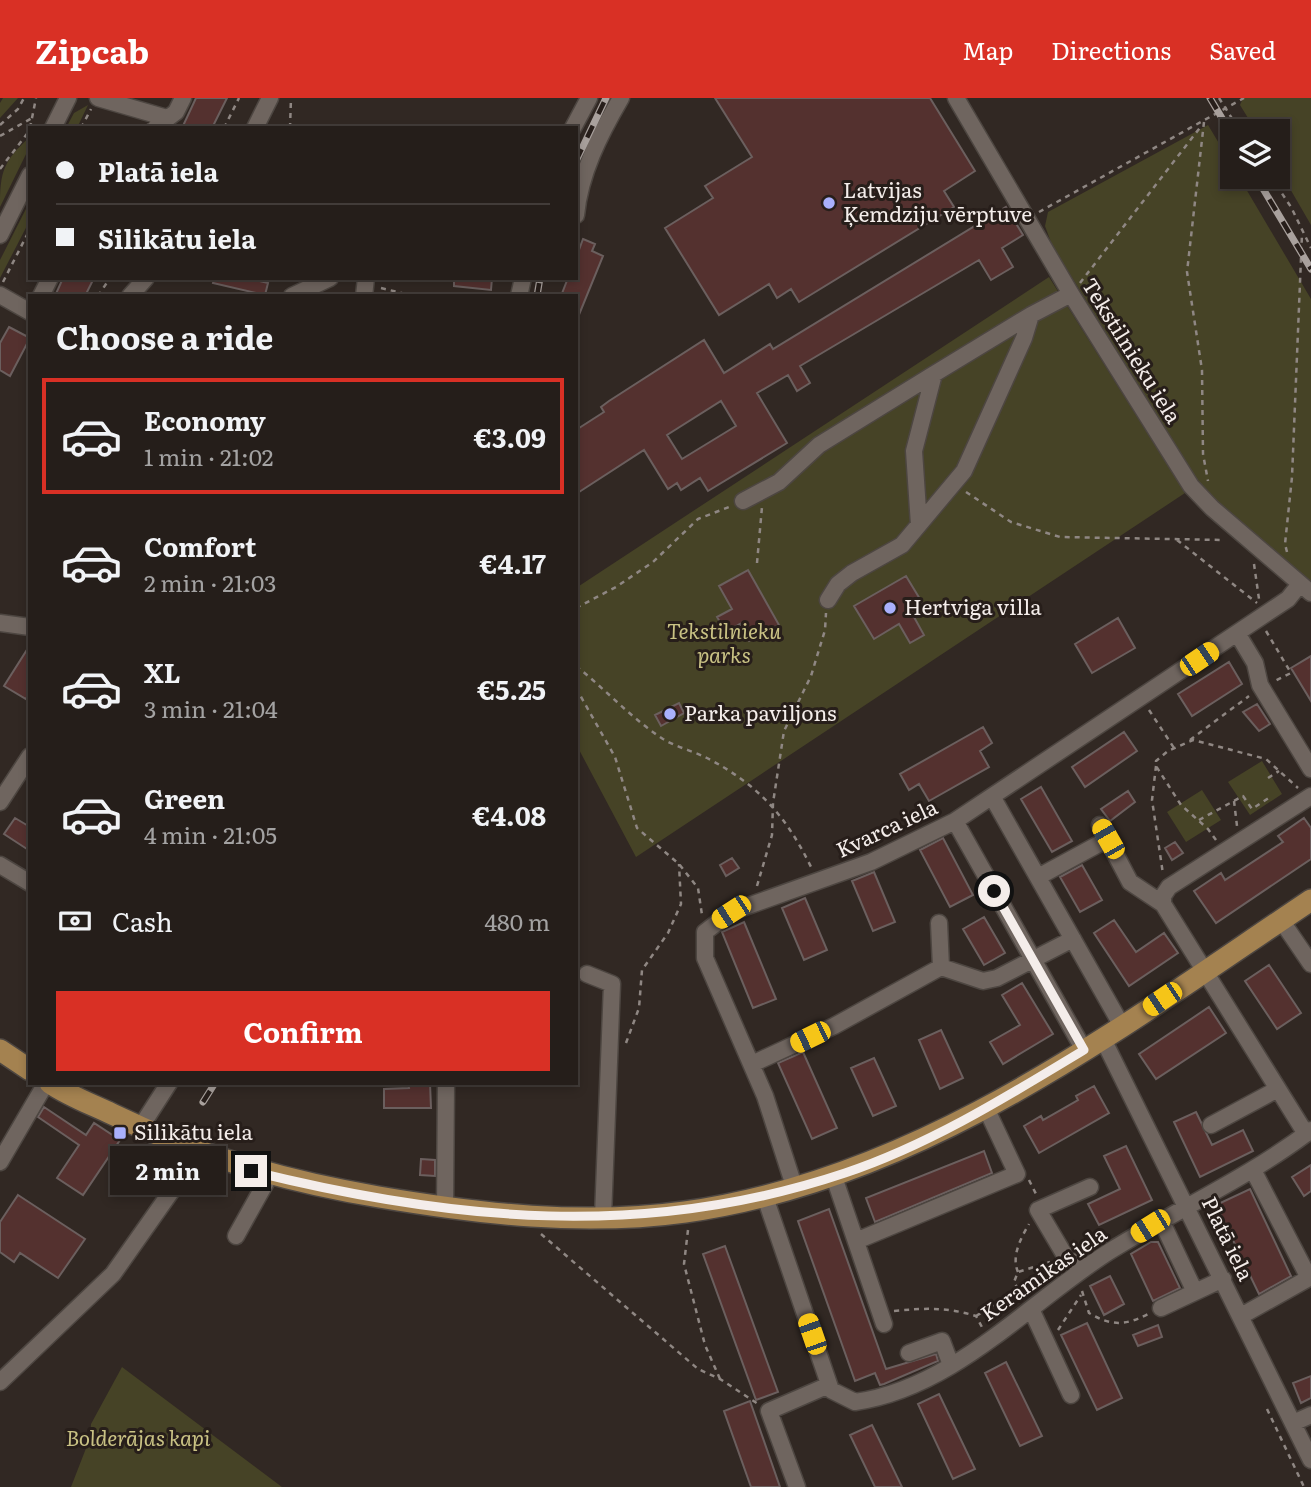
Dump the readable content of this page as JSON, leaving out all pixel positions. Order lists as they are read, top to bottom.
{
  "streets": {
    "street": [
      "Tekstilnieku iela",
      "Kvarca iela",
      "Platā iela",
      "Keramikas iela"
    ]
  },
  "crossings": [
    ["Tekstilnieku iela", "Kvarca iela"],
    ["Platā iela", "Keramikas iela"]
  ],
  "parks": ["Tekstilnieku parks", "Bolderājas kapi"],
  "places": {
    "other": ["Latvijas Ķemdziju vērptuve", "Hertviga villa", "Parka paviljons"],
    "transit": ["Silikātu iela"]
  },
  "page": {
    "header": "Zipcab",
    "nav": ["Map", "Directions", "Saved"],
    "banner": ["Platā iela", "Silikātu iela"],
    "heading": "Choose a ride",
    "list": [
      {
        "name": "Economy",
        "note": "1 min · 21:02",
        "value": "€3.09"
      },
      {
        "name": "Comfort",
        "note": "2 min · 21:03",
        "value": "€4.17"
      },
      {
        "name": "XL",
        "note": "3 min · 21:04",
        "value": "€5.25"
      },
      {
        "name": "Green",
        "note": "4 min · 21:05",
        "value": "€4.08"
      }
    ],
    "pay": ["Cash", "480 m"],
    "buttons": "Confirm",
    "bubble": "2 min"
  }
}
